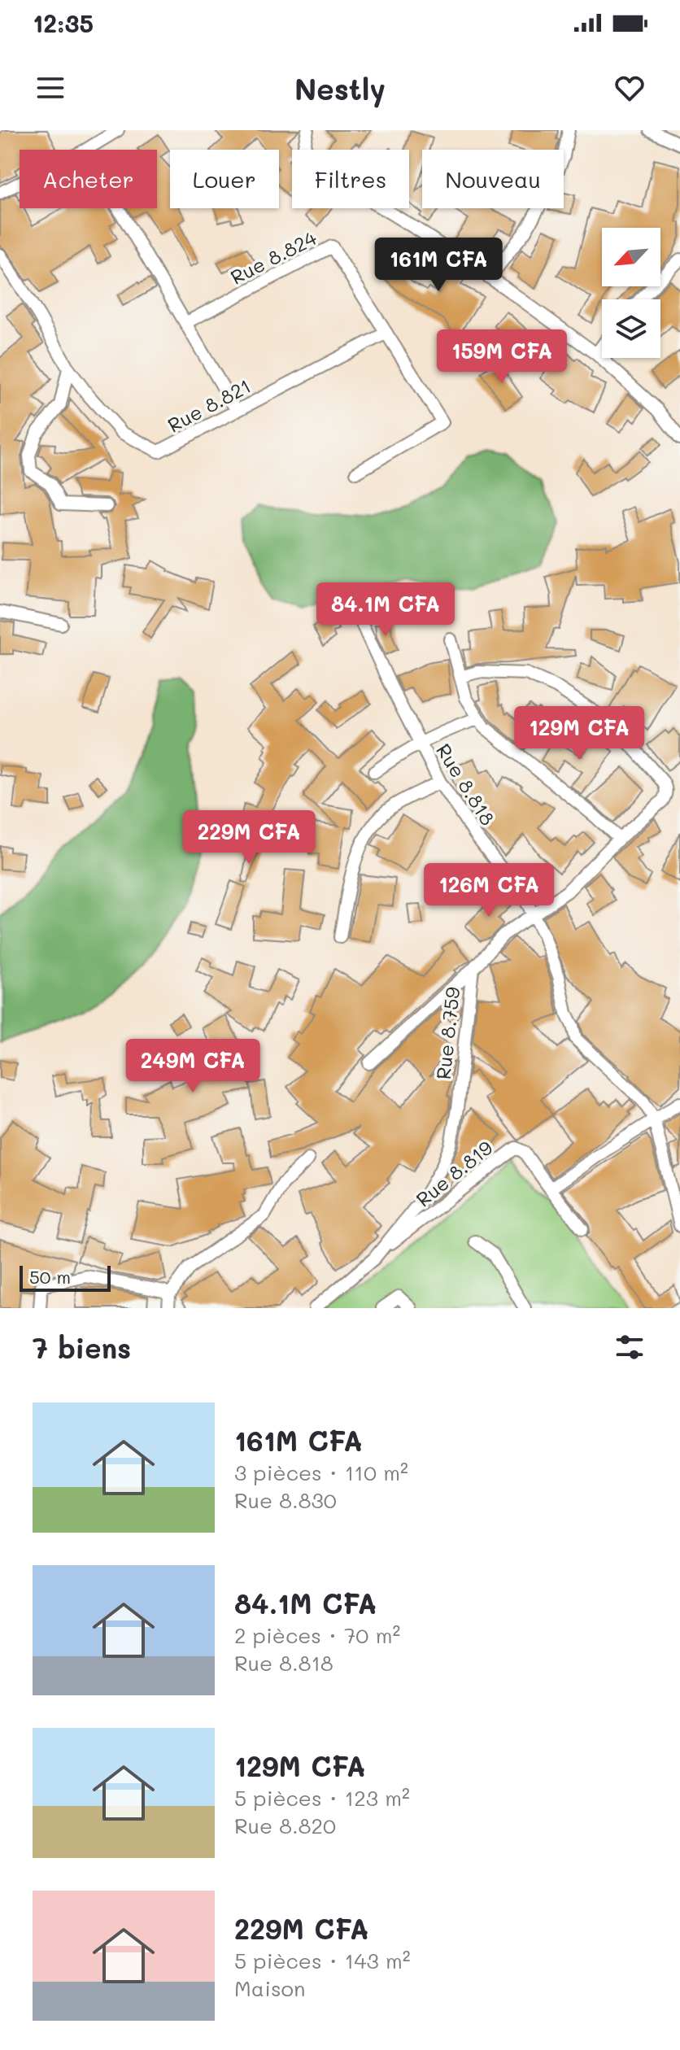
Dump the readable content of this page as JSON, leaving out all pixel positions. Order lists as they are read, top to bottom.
{
  "streets": {
    "street": [
      "Rue 8.824",
      "Rue 8.821",
      "Rue 8.818",
      "Rue 8.759",
      "Rue 8.819"
    ]
  },
  "crossings": [
    ["Rue 8.824", "Rue 8.821"],
    ["Rue 8.818", "Rue 8.759"],
    ["Rue 8.759", "Rue 8.819"]
  ],
  "scale_bar": "50 m",
  "north": "bottom left",
  "page": {
    "status": "12:35",
    "header": "Nestly",
    "chip": [
      "Acheter",
      "Louer",
      "Filtres",
      "Nouveau"
    ],
    "price": [
      "161M CFA",
      "159M CFA",
      "84.1M CFA",
      "129M CFA",
      "229M CFA",
      "126M CFA",
      "249M CFA"
    ],
    "scale": "50 m",
    "heading": "7 biens",
    "list": [
      {
        "name": "161M CFA",
        "note": "3 pièces · 110 m² · Rue 8.830"
      },
      {
        "name": "84.1M CFA",
        "note": "2 pièces · 70 m² · Rue 8.818"
      },
      {
        "name": "129M CFA",
        "note": "5 pièces · 123 m² · Rue 8.820"
      },
      {
        "name": "229M CFA",
        "note": "5 pièces · 143 m² · Maison"
      }
    ]
  }
}
